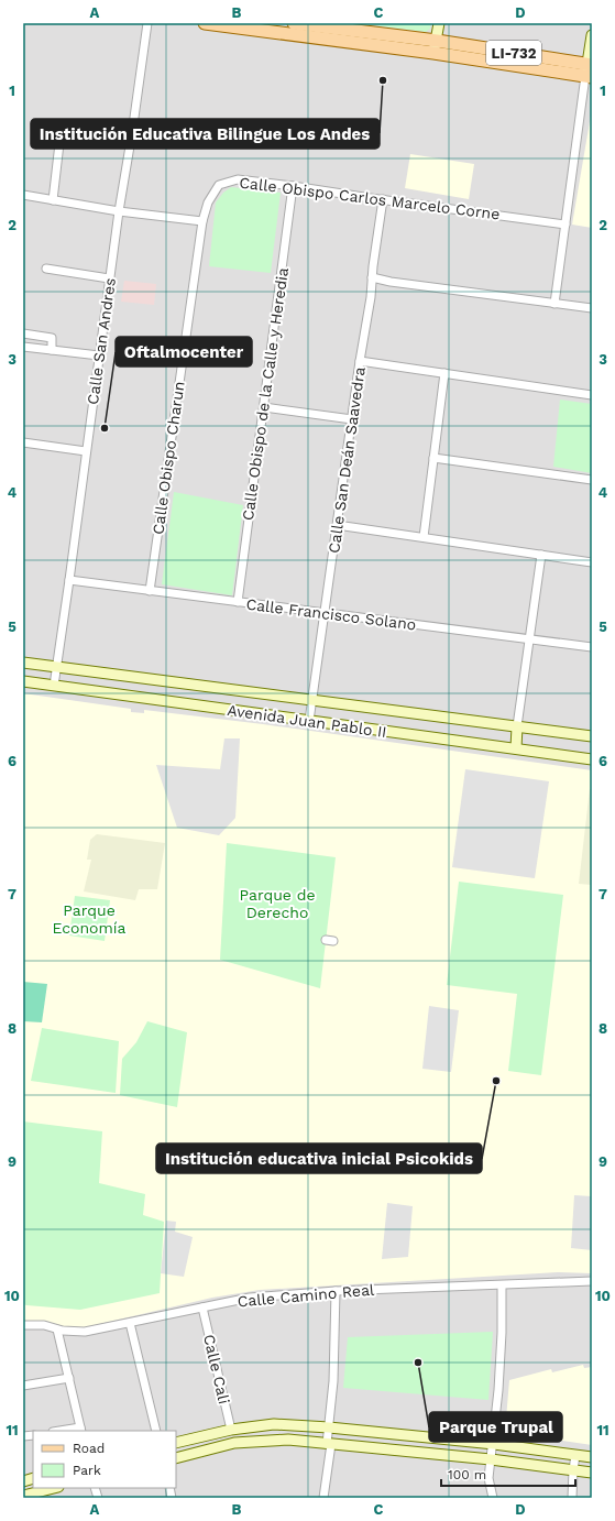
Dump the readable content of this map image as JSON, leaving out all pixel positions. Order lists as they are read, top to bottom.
{
  "streets": {
    "main road": ["LI-732", "Avenida Juan Pablo II"],
    "street": [
      "Calle Obispo Carlos Marcelo Corne",
      "Calle San Andres",
      "Calle Obispo de la Calle y Heredia",
      "Calle Obispo Charun",
      "Calle San Deán Saavedra",
      "Calle Francisco Solano",
      "Calle Camino Real",
      "Calle Cali"
    ]
  },
  "crossings": [
    ["Calle Obispo Carlos Marcelo Corne", "Calle Obispo de la Calle y Heredia"],
    ["Calle Obispo Carlos Marcelo Corne", "Calle Obispo Charun"],
    ["Calle Obispo Carlos Marcelo Corne", "Calle San Deán Saavedra"],
    ["Calle San Andres", "Calle Francisco Solano"],
    ["Calle San Andres", "Avenida Juan Pablo II"],
    ["Calle Obispo de la Calle y Heredia", "Calle Francisco Solano"],
    ["Calle Obispo Charun", "Calle Francisco Solano"],
    ["Calle San Deán Saavedra", "Calle Francisco Solano"],
    ["Calle San Deán Saavedra", "Avenida Juan Pablo II"],
    ["Calle Camino Real", "Calle Cali"]
  ],
  "parks": ["Parque de Derecho", "Parque Economía"],
  "places": [
    "Institución Educativa Bilingue Los Andes",
    "Oftalmocenter",
    "Institución educativa inicial Psicokids",
    "Parque Trupal"
  ],
  "legend": ["Road", "Park"],
  "scale_bar": "100 m",
  "grid": {
    "columns": [
      "A",
      "B",
      "C",
      "D"
    ],
    "rows": [
      "1",
      "2",
      "3",
      "4",
      "5",
      "6",
      "7",
      "8",
      "9",
      "10",
      "11"
    ]
  }
}
